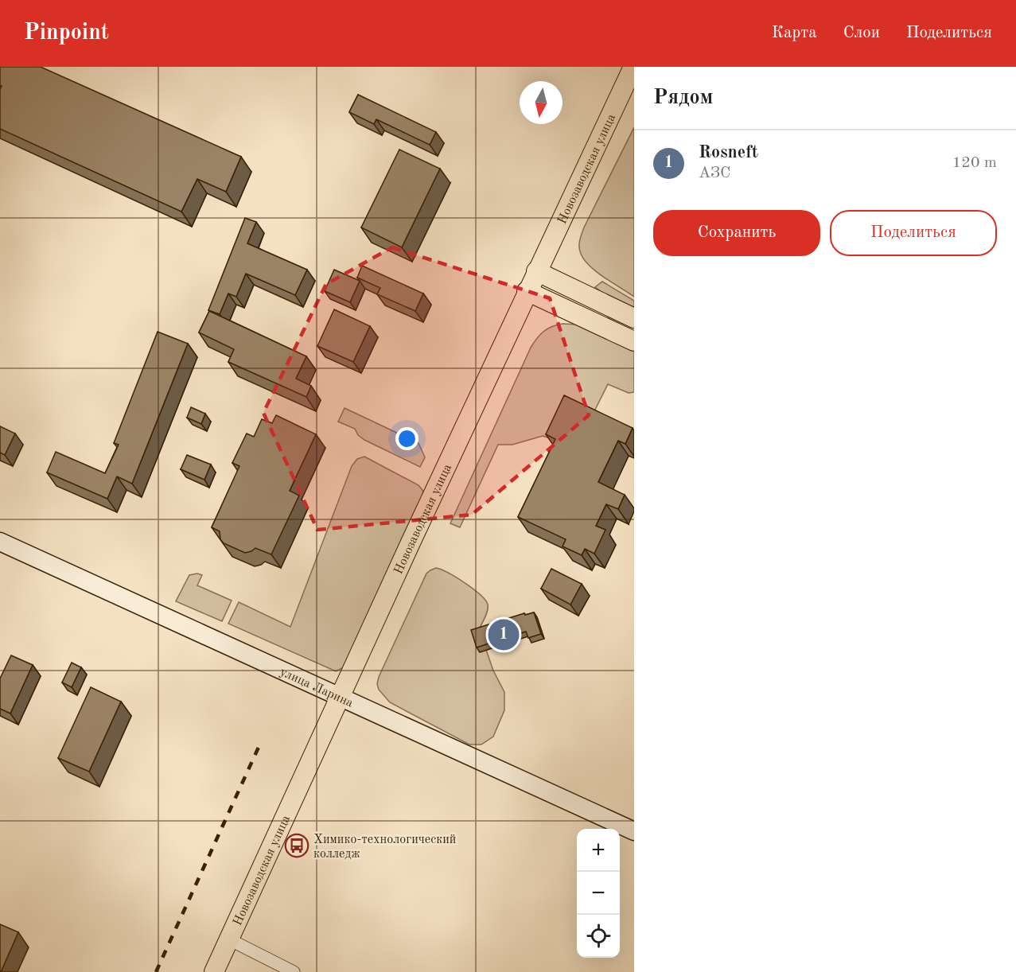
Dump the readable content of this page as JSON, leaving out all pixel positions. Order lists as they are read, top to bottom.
{
  "streets": {
    "main road": ["Новозаводская улица"],
    "street": ["улица Ларина"]
  },
  "crossings": [
    ["Новозаводская улица", "улица Ларина"]
  ],
  "places": {
    "bus stop": ["Химико-технологический колледж"]
  },
  "north": "bottom",
  "page": {
    "header": "Pinpoint",
    "nav": ["Карта", "Слои", "Поделиться"],
    "heading": "Рядом",
    "list": [
      {
        "mark": "1",
        "name": "Rosneft",
        "note": "АЗС",
        "value": "120 m"
      }
    ],
    "buttons": ["Сохранить", "Поделиться"],
    "pins": "1",
    "map_buttons": ["+", "−"]
  }
}
